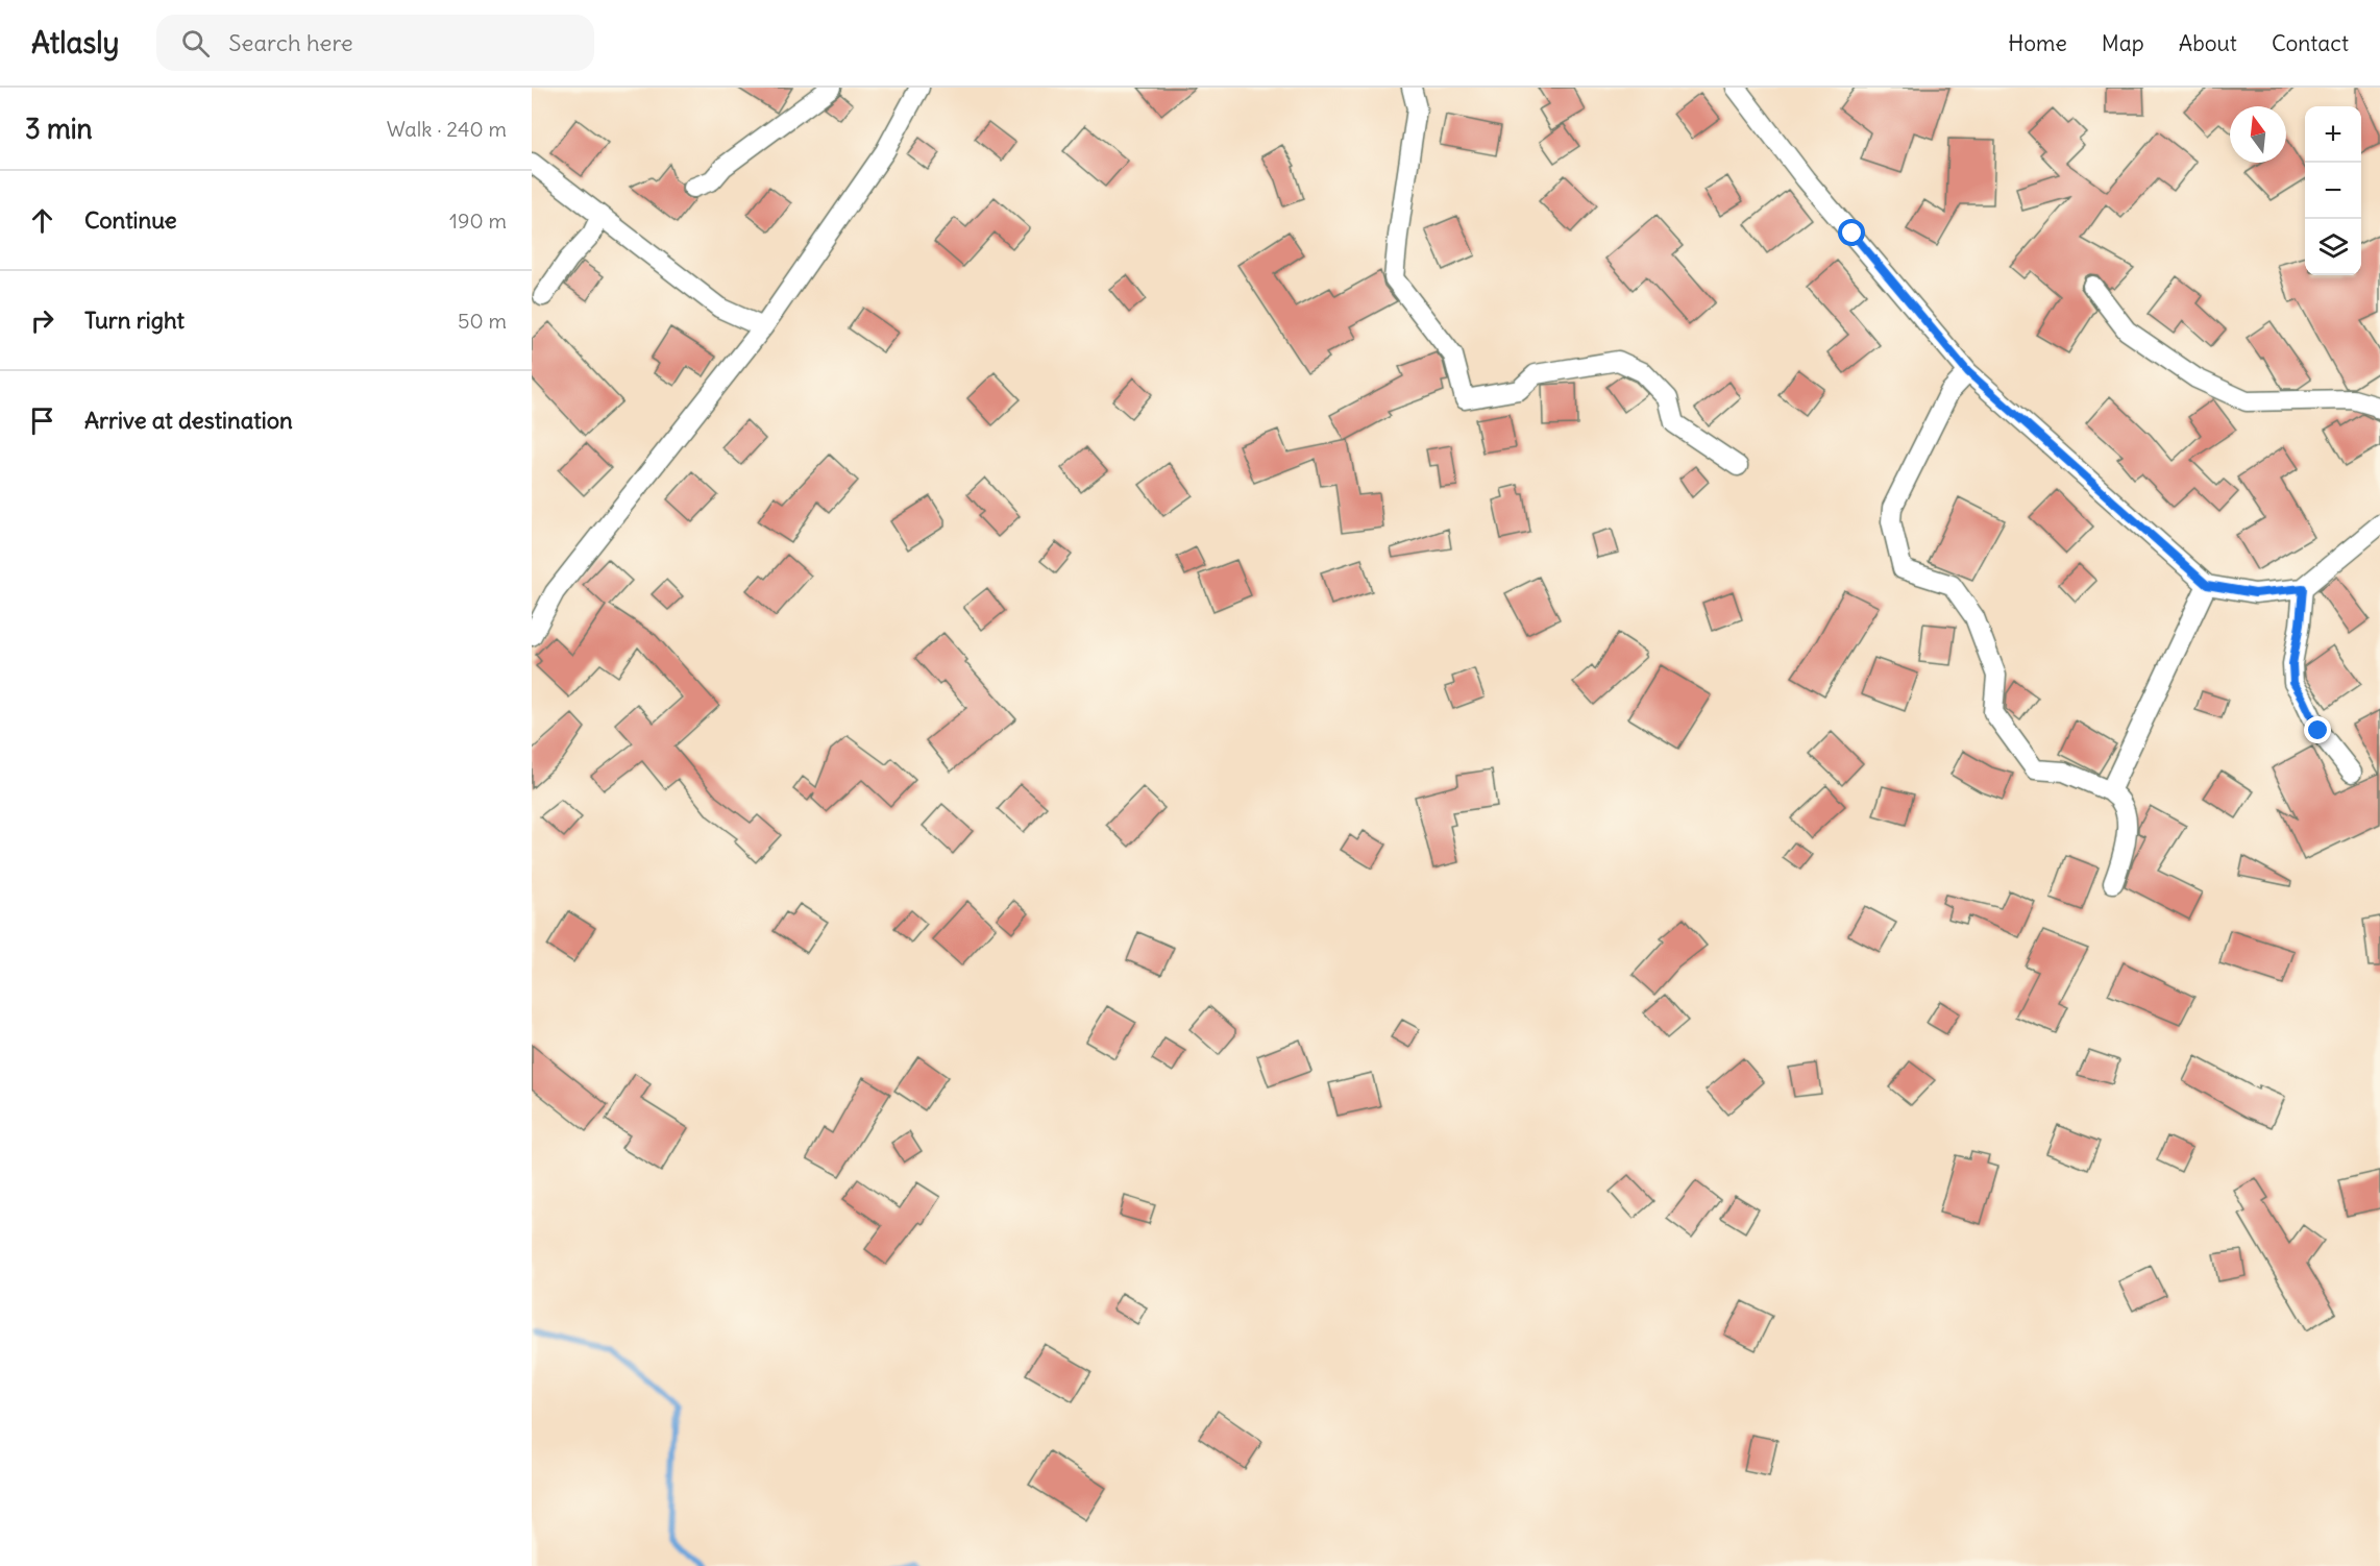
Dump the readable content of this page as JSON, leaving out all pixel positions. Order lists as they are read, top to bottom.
{
  "north": "top",
  "page": {
    "header": "Atlasly",
    "search": "Search here",
    "nav": [
      "Home",
      "Map",
      "About",
      "Contact"
    ],
    "heading": ["3 min", "Walk · 240 m"],
    "map_buttons": ["+", "−"],
    "list": [
      ["Continue", "190 m"],
      ["Turn right", "50 m"],
      "Arrive at destination"
    ]
  }
}
